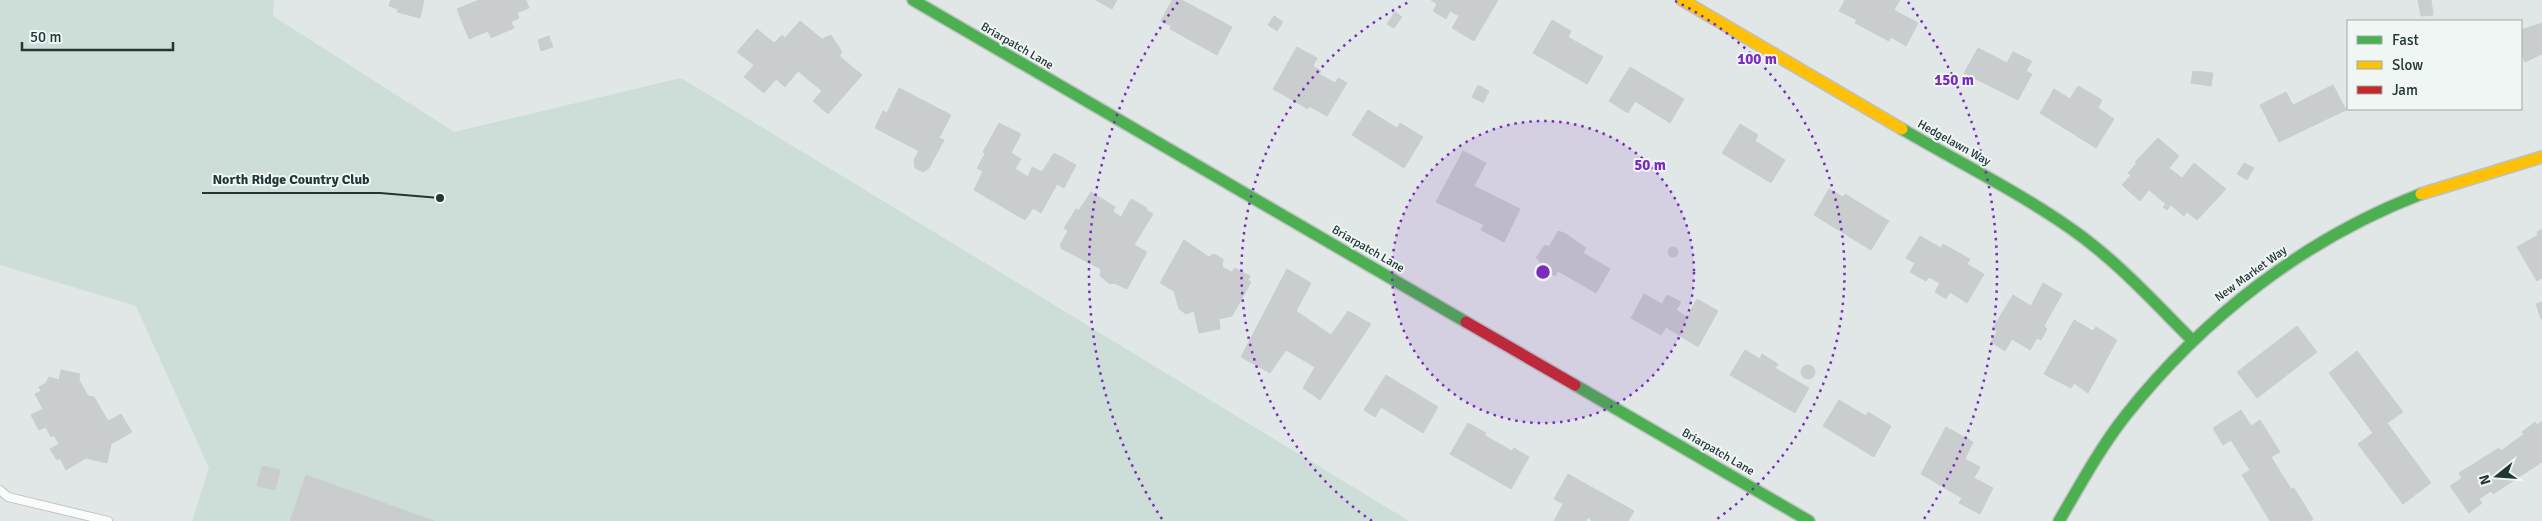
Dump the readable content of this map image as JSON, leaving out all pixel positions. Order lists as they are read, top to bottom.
{
  "streets": {
    "street": ["Briarpatch Lane", "Hedgelawn Way", "New Market Way"]
  },
  "crossings": [
    ["Hedgelawn Way", "New Market Way"]
  ],
  "places": ["North Ridge Country Club"],
  "legend": ["Fast", "Slow", "Jam"],
  "scale_bar": "50 m",
  "north": "left",
  "rings": ["100 m", "150 m", "50 m"]
}
